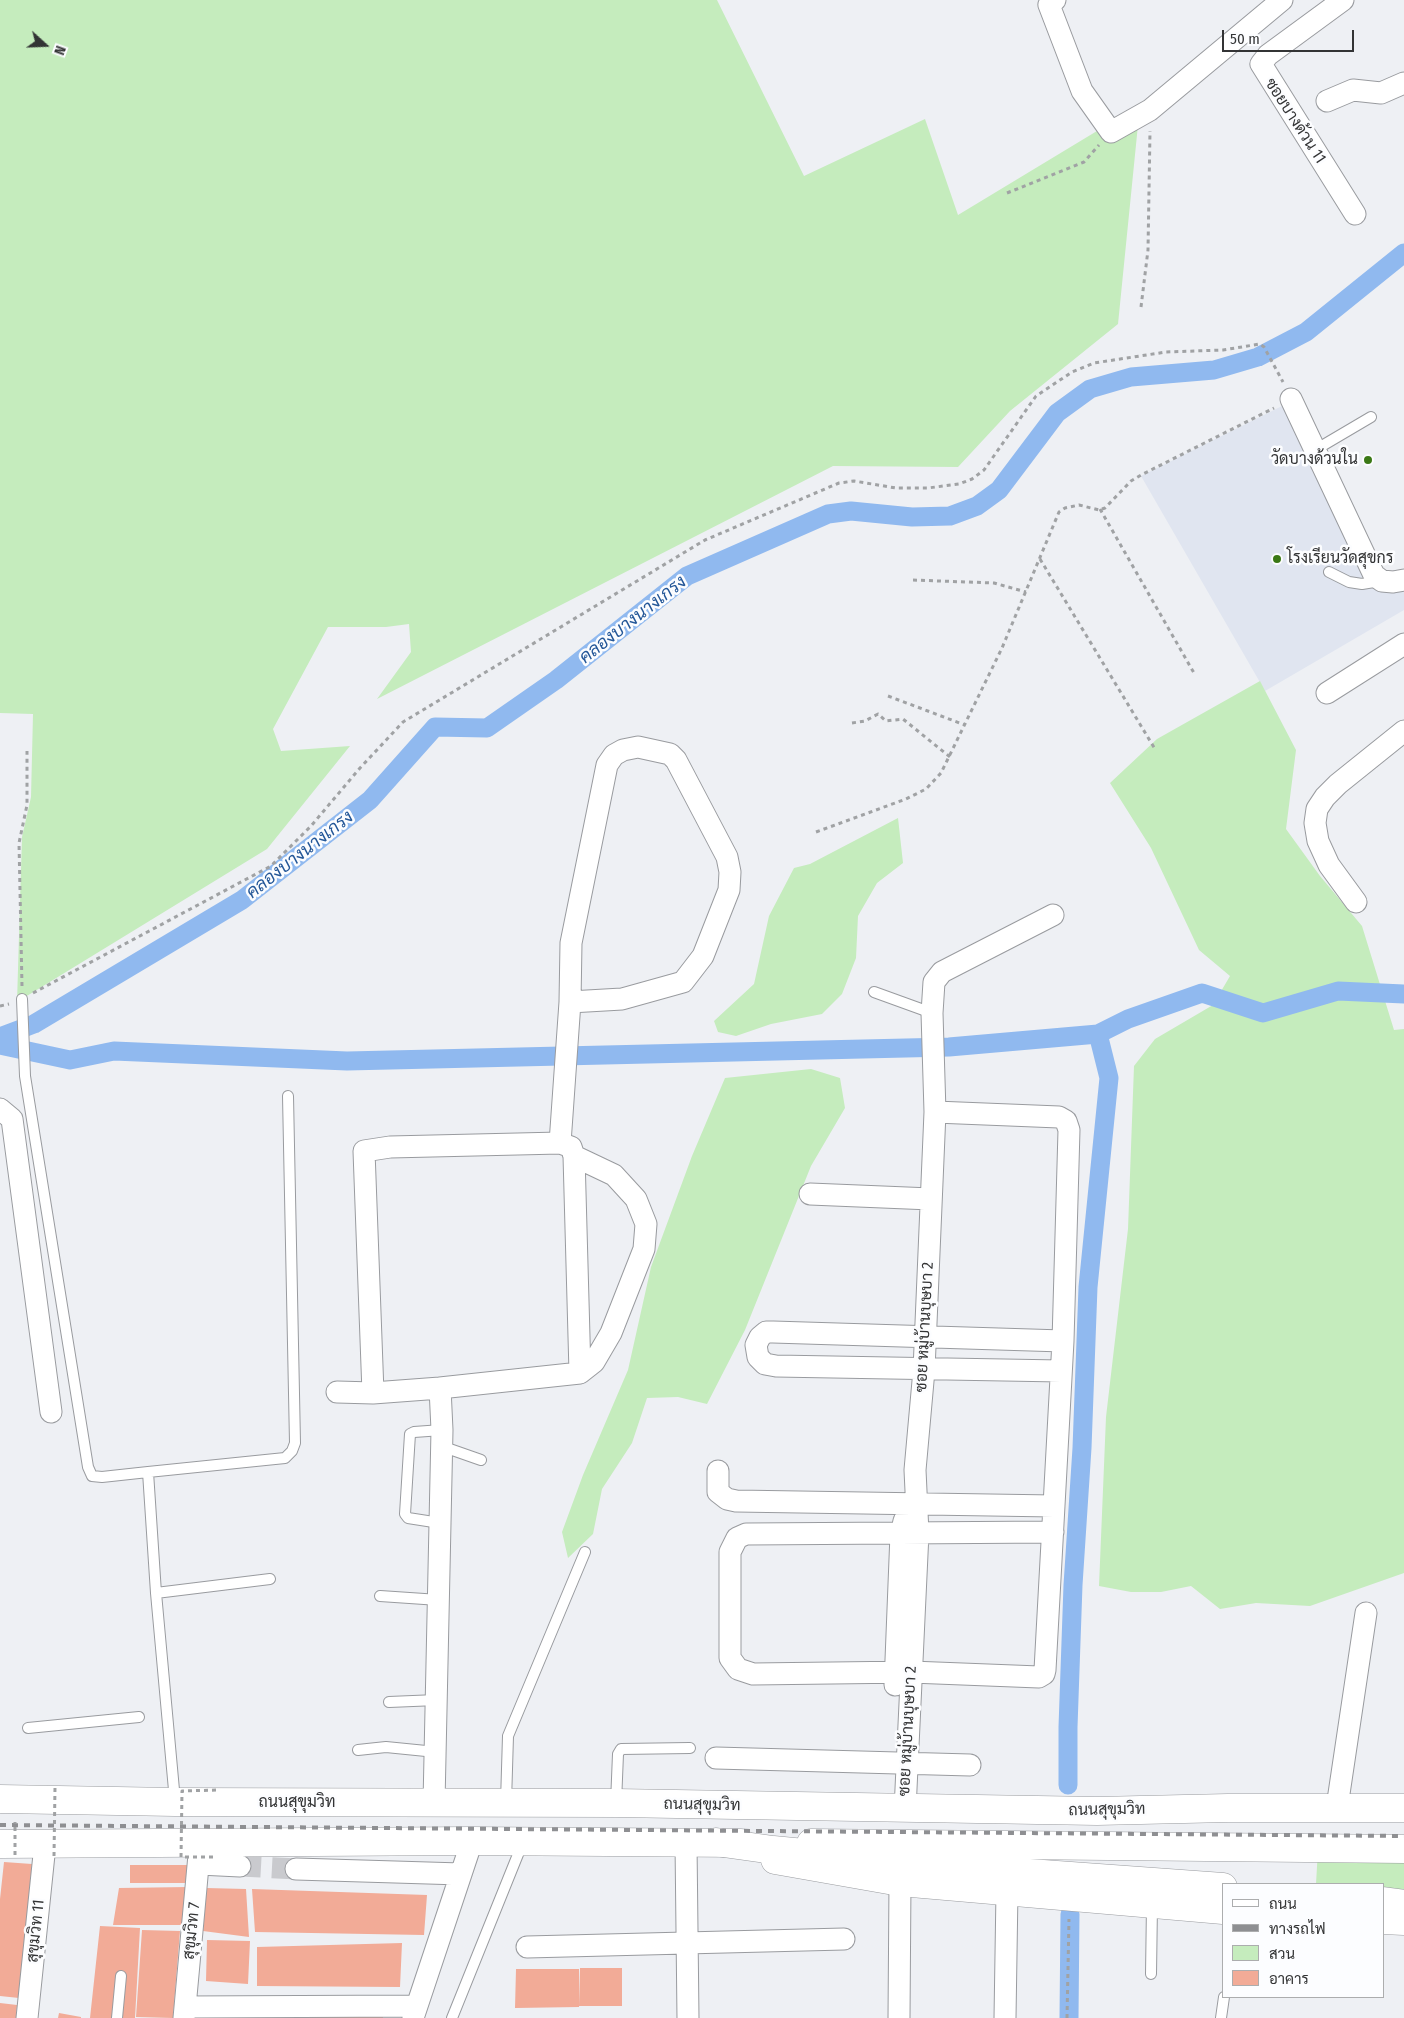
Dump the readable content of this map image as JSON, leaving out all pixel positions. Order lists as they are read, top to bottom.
{
  "streets": {
    "highway": ["ถนนสุขุมวิท"],
    "street": [
      "ซอยบางด้วน 11",
      "ซอย หมู่บ้านบุษบา 2",
      "สุขุมวิท 11",
      "สุขุมวิท 7"
    ]
  },
  "crossings": [
    ["ซอย หมู่บ้านบุษบา 2", "ถนนสุขุมวิท"]
  ],
  "water": ["คลองบางนางเกรง"],
  "places": ["วัดบางด้วนใน", "โรงเรียนวัดสุขกร"],
  "legend": [
    "ถนน",
    "ทางรถไฟ",
    "สวน",
    "อาคาร"
  ],
  "scale_bar": "50 m",
  "north": "right"
}
